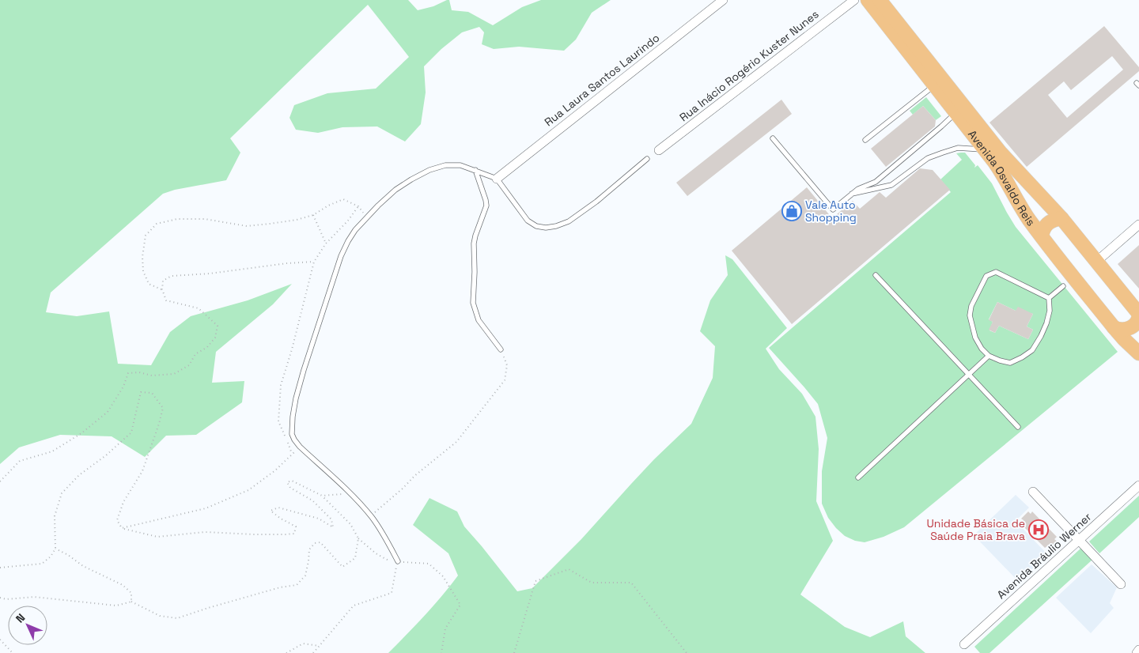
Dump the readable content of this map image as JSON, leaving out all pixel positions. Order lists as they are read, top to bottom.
{
  "streets": {
    "main road": ["Avenida Osvaldo Reis"],
    "street": ["Rua Inácio Rogério Kuster Nunes", "Rua Laura Santos Laurindo", "Avenida Bráulio Werner"]
  },
  "places": {
    "shop": ["Vale Auto Shopping"],
    "hospital": ["Unidade Básica de Saúde Praia Brava"]
  },
  "north": "top left"
}
